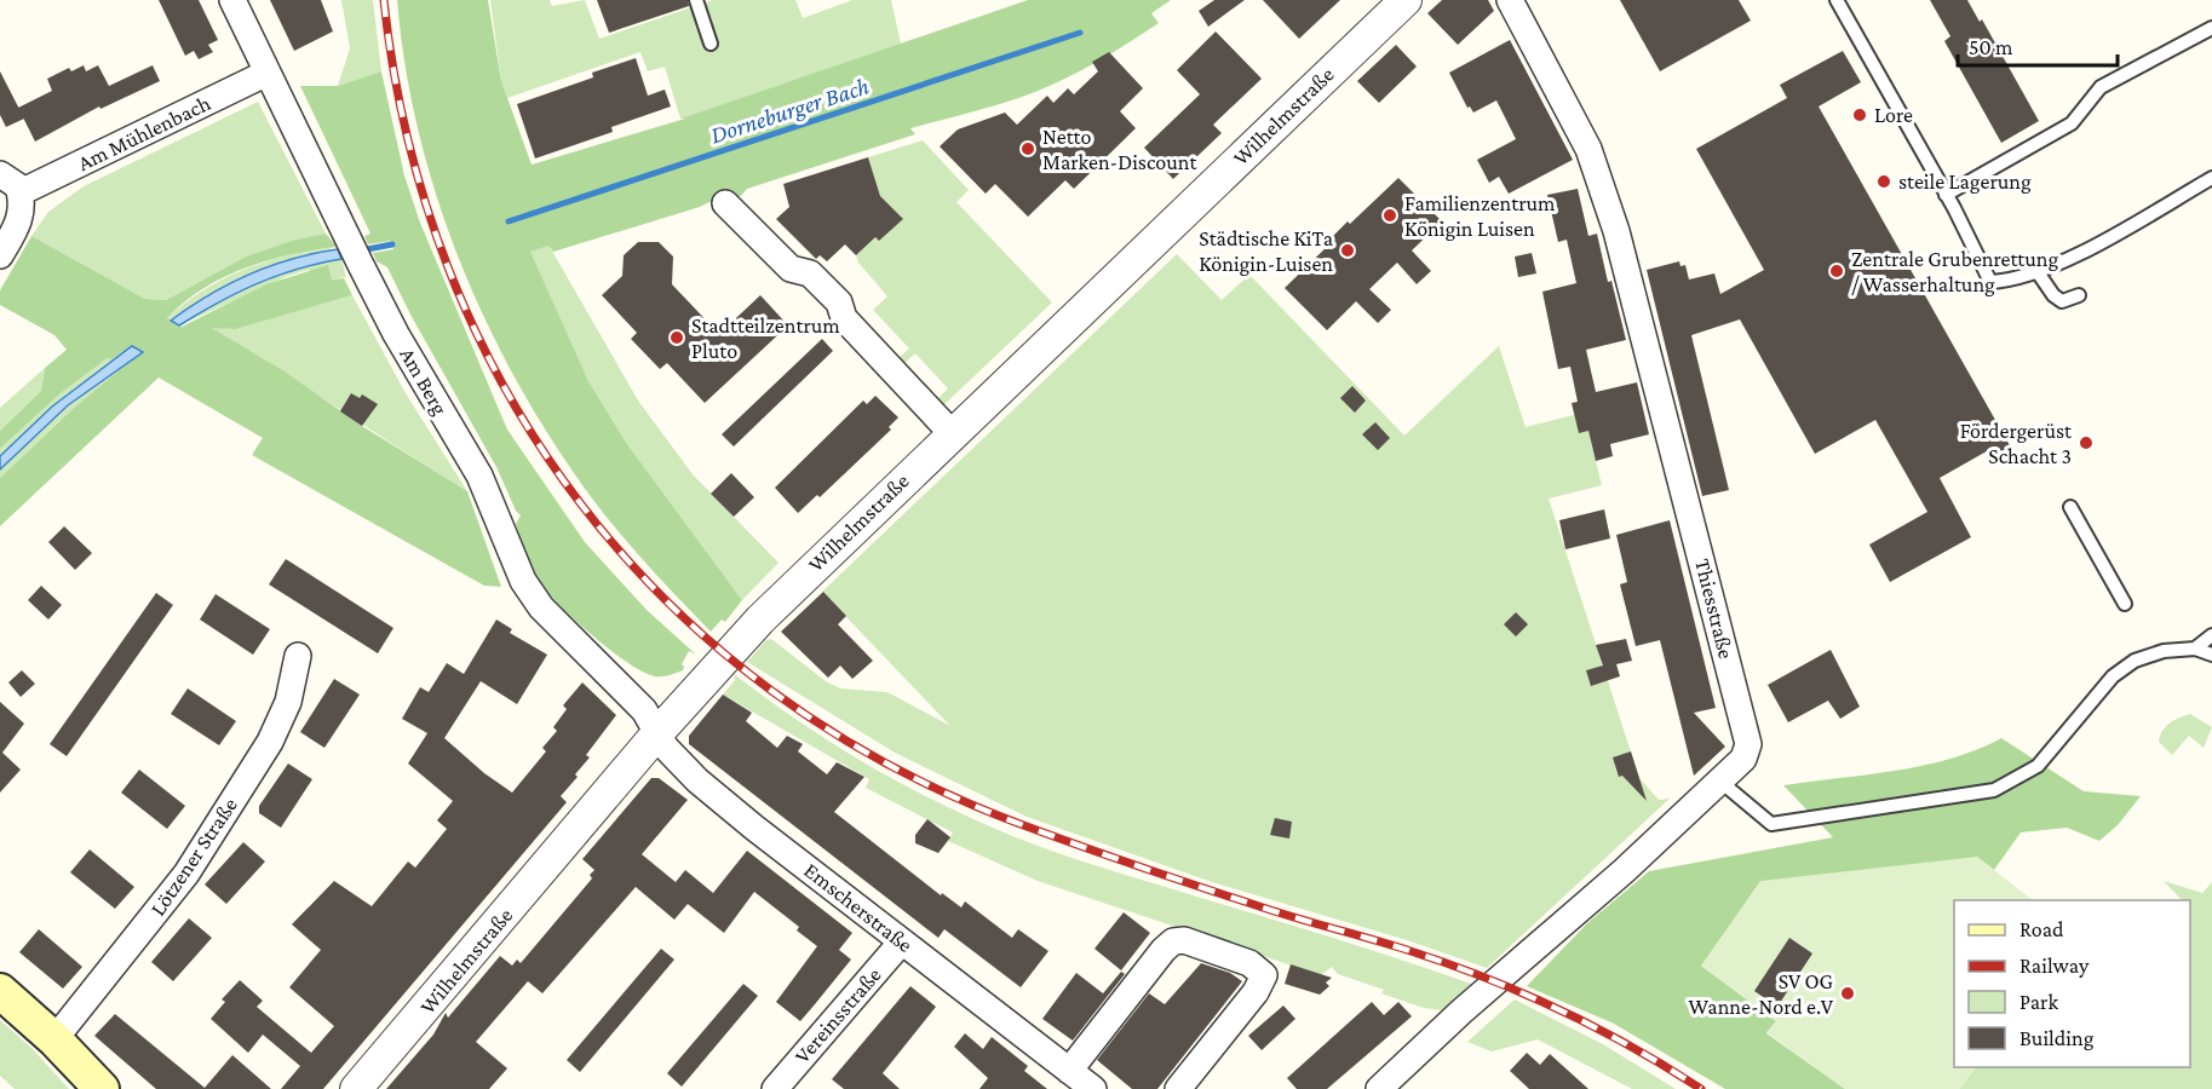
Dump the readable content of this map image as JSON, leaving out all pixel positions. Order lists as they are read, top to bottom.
{
  "streets": {
    "street": [
      "Wilhelmstraße",
      "Am Mühlenbach",
      "Am Berg",
      "Thiesstraße",
      "Lötzener Straße",
      "Emscherstraße",
      "Vereinsstraße"
    ]
  },
  "crossings": [
    ["Wilhelmstraße", "Am Berg"],
    ["Wilhelmstraße", "Emscherstraße"],
    ["Am Mühlenbach", "Am Berg"],
    ["Am Berg", "Emscherstraße"],
    ["Emscherstraße", "Vereinsstraße"]
  ],
  "water": ["Dorneburger Bach"],
  "places": [
    "Lore",
    "Netto Marken-Discount",
    "steile Lagerung",
    "Familienzentrum Königin Luisen",
    "Städtische KiTa Königin-Luisen",
    "Zentrale Grubenrettung / Wasserhaltung",
    "Stadtteilzentrum Pluto",
    "Fördergerüst Schacht 3",
    "SV OG Wanne-Nord e.V"
  ],
  "legend": [
    "Road",
    "Railway",
    "Park",
    "Building"
  ],
  "scale_bar": "50 m"
}
